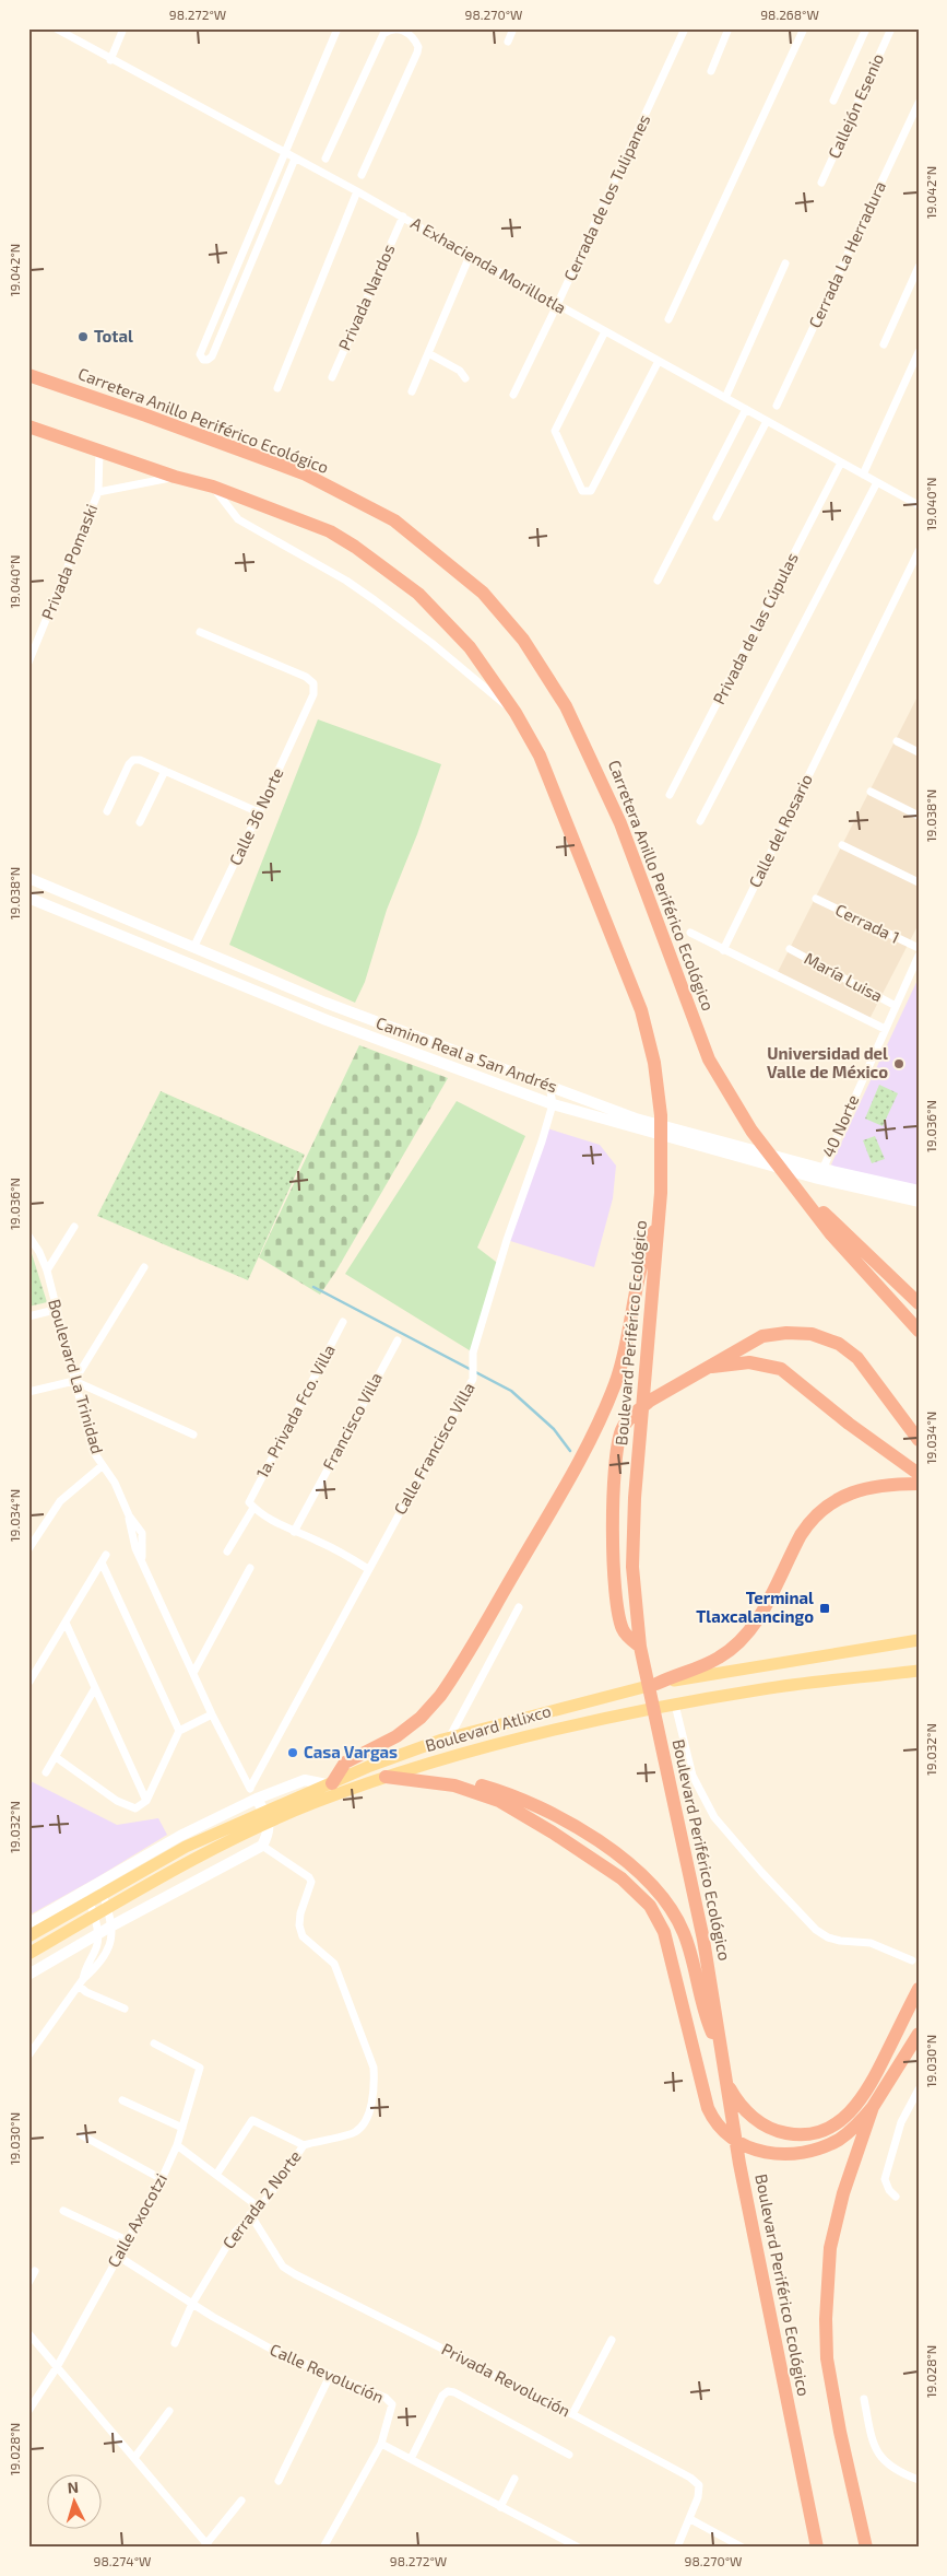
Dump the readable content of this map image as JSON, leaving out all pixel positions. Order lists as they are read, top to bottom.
{
  "streets": {
    "highway": ["Carretera Anillo Periférico Ecológico", "Boulevard Periférico Ecológico"],
    "main road": ["Camino Real a San Andrés", "Boulevard La Trinidad", "Boulevard Atlixco"],
    "street": [
      "Callejón Esenio",
      "Cerrada de los Tulipanes",
      "Cerrada La Herradura",
      "A Exhacienda Morillotla",
      "Privada Nardos",
      "Privada Pomaski",
      "Privada de las Cúpulas",
      "Calle 36 Norte",
      "Calle del Rosario",
      "Cerrada 1",
      "María Luisa",
      "40 Norte",
      "1a. Privada Fco. Villa",
      "Francisco Villa",
      "Calle Francisco Villa",
      "Cerrada 2 Norte",
      "Calle Axocotzi",
      "Calle Revolución",
      "Privada Revolución"
    ]
  },
  "crossings": [
    ["Cerrada de los Tulipanes", "A Exhacienda Morillotla"],
    ["A Exhacienda Morillotla", "Privada Nardos"],
    ["A Exhacienda Morillotla", "Privada de las Cúpulas"],
    ["Calle 36 Norte", "Camino Real a San Andrés"],
    ["María Luisa", "40 Norte"],
    ["Camino Real a San Andrés", "40 Norte"],
    ["Camino Real a San Andrés", "Calle Francisco Villa"],
    ["Boulevard La Trinidad", "Calle Francisco Villa"],
    ["Boulevard La Trinidad", "Boulevard Atlixco"],
    ["Cerrada 2 Norte", "Calle Revolución"],
    ["Cerrada 2 Norte", "Privada Revolución"],
    ["Calle Axocotzi", "Calle Revolución"]
  ],
  "places": {
    "other": ["Total", "Universidad del Valle de México", "Casa Vargas"],
    "transit": ["Terminal Tlaxcalancingo"]
  },
  "north": "top",
  "coordinates": [
    "98.272°W",
    "98.270°W",
    "98.268°W",
    "19.042°N",
    "19.040°N",
    "19.038°N",
    "19.036°N",
    "19.034°N",
    "19.032°N",
    "19.030°N",
    "19.028°N",
    "98.274°W"
  ]
}
